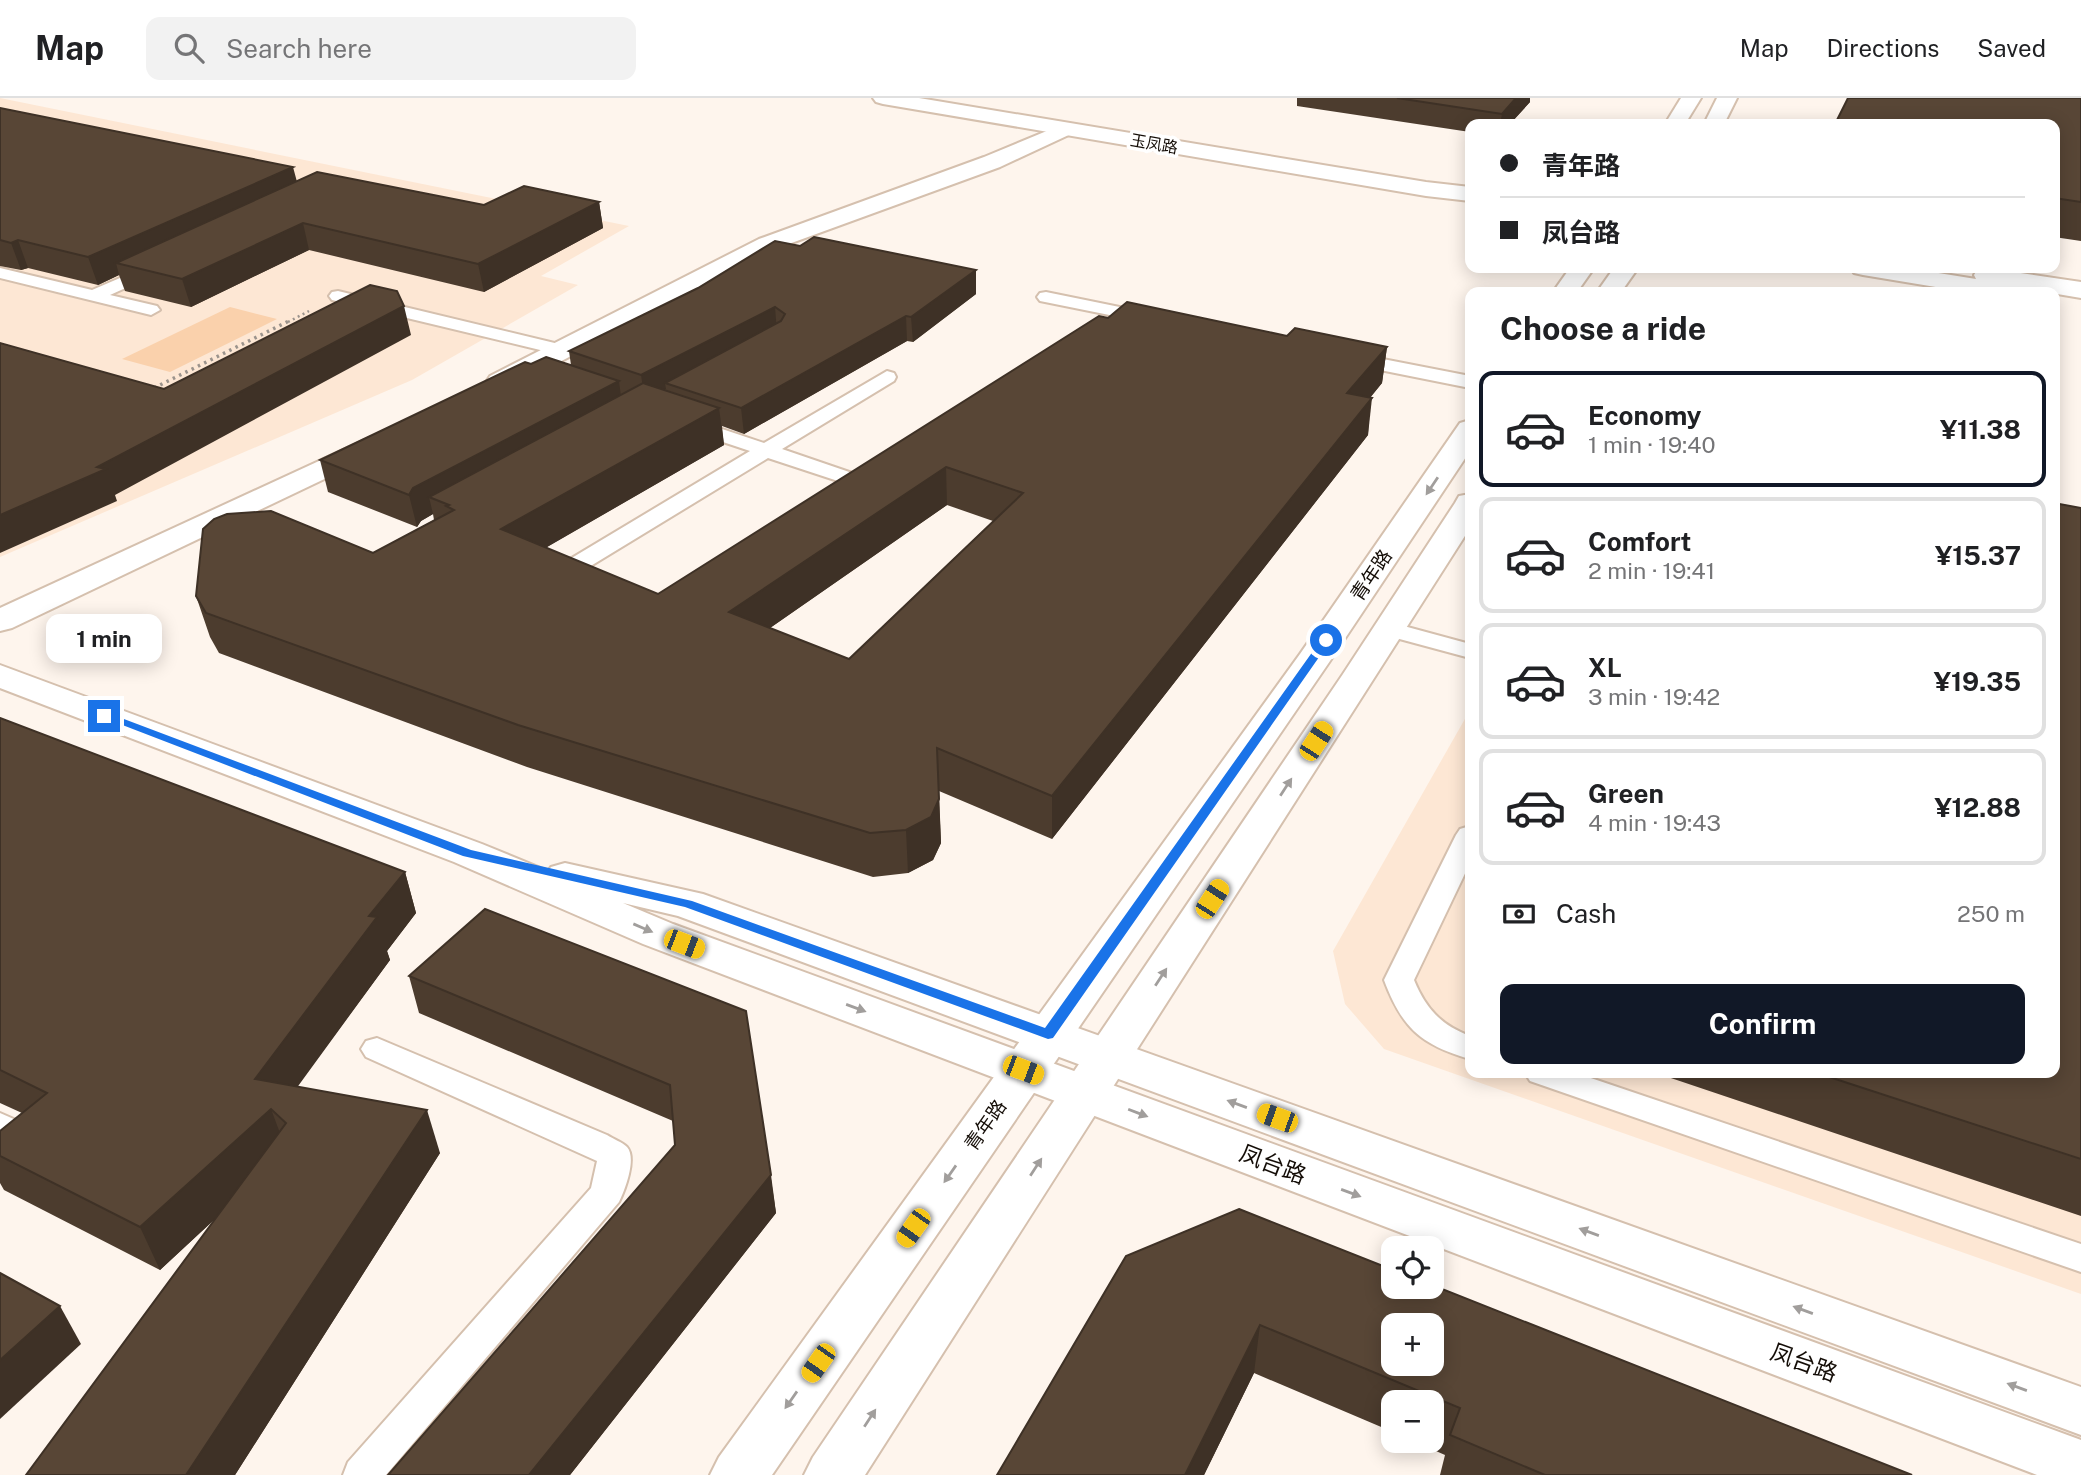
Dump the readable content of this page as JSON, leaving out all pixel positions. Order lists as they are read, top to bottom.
{
  "streets": {
    "street": ["玉凤路", "青年路", "凤台路"]
  },
  "crossings": [
    ["青年路", "凤台路"]
  ],
  "page": {
    "header": "Map",
    "search": "Search here",
    "nav": ["Map", "Directions", "Saved"],
    "banner": ["青年路", "凤台路"],
    "heading": "Choose a ride",
    "list": [
      {
        "name": "Economy",
        "note": "1 min · 19:40",
        "value": "¥11.38"
      },
      {
        "name": "Comfort",
        "note": "2 min · 19:41",
        "value": "¥15.37"
      },
      {
        "name": "XL",
        "note": "3 min · 19:42",
        "value": "¥19.35"
      },
      {
        "name": "Green",
        "note": "4 min · 19:43",
        "value": "¥12.88"
      }
    ],
    "bubble": "1 min",
    "pay": ["Cash", "250 m"],
    "buttons": "Confirm",
    "map_buttons": ["+", "−"]
  }
}
